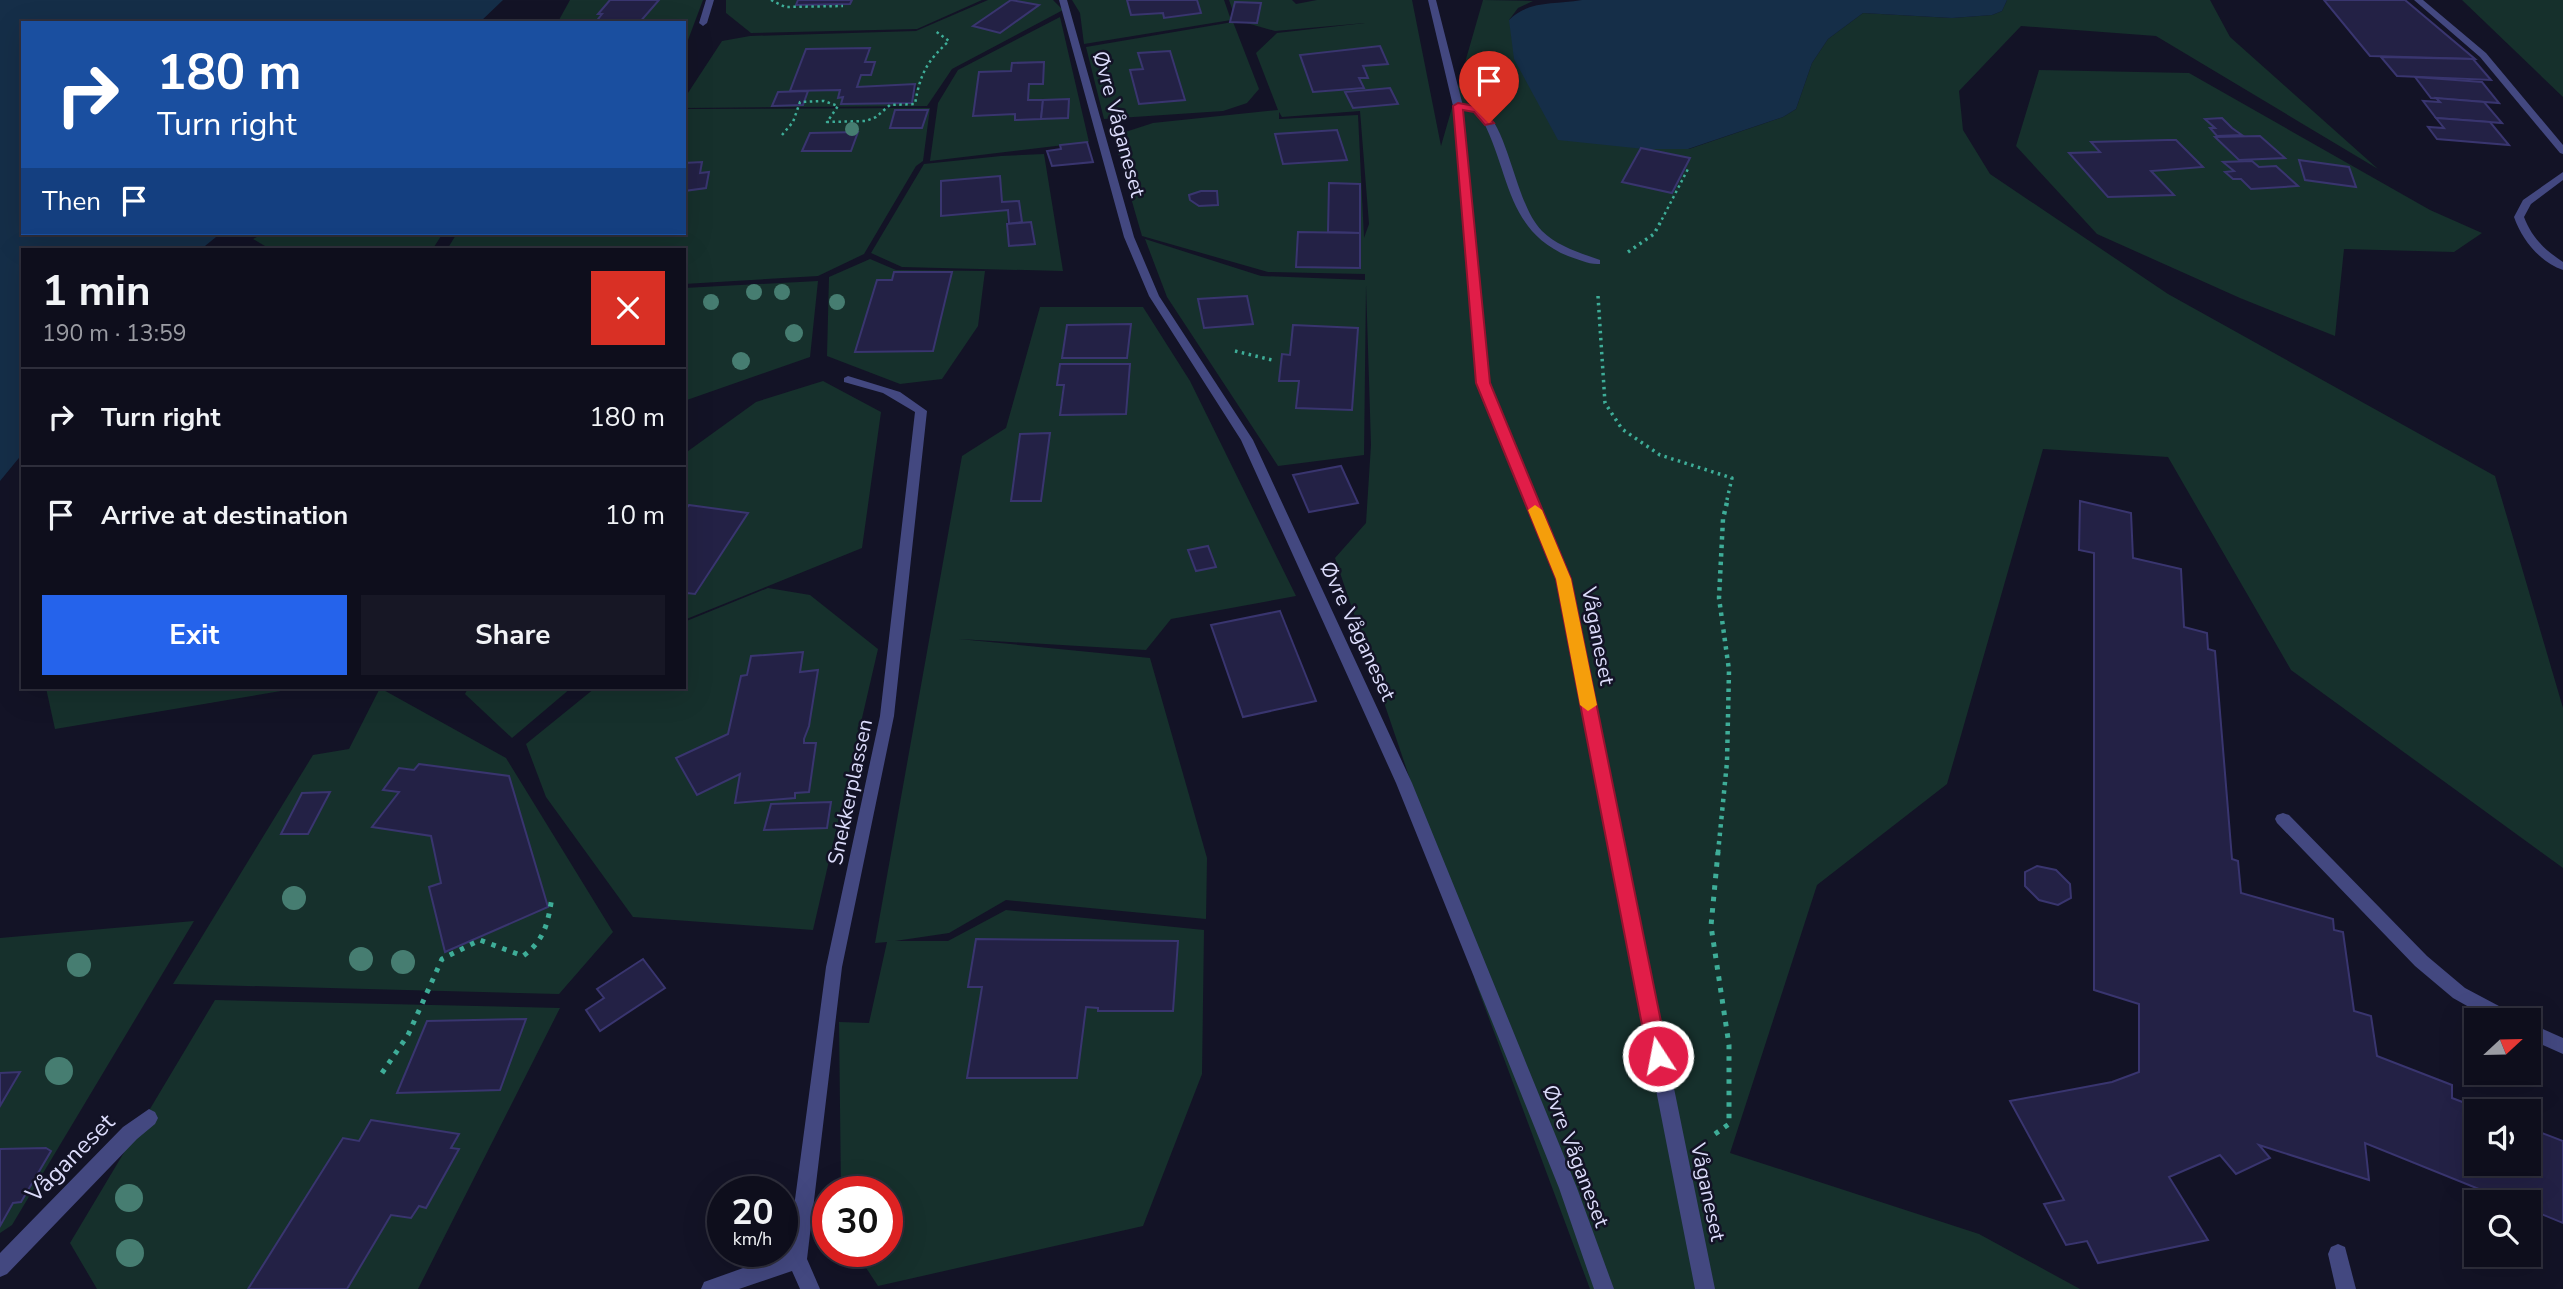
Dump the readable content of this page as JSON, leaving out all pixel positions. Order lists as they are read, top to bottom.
{
  "streets": {
    "street": ["Øvre Våganeset", "Våganeset", "Snekkerplassen"]
  },
  "north": "right",
  "page": {
    "turn": ["180 m", "Turn right"],
    "then": "Then",
    "heading": ["1 min", "190 m · 13:59"],
    "list": [
      {
        "name": "Turn right",
        "value": "180 m"
      },
      {
        "name": "Arrive at destination",
        "value": "10 m"
      }
    ],
    "buttons": ["Exit", "Share"],
    "speed": "20 km/h",
    "limit": "30"
  }
}
